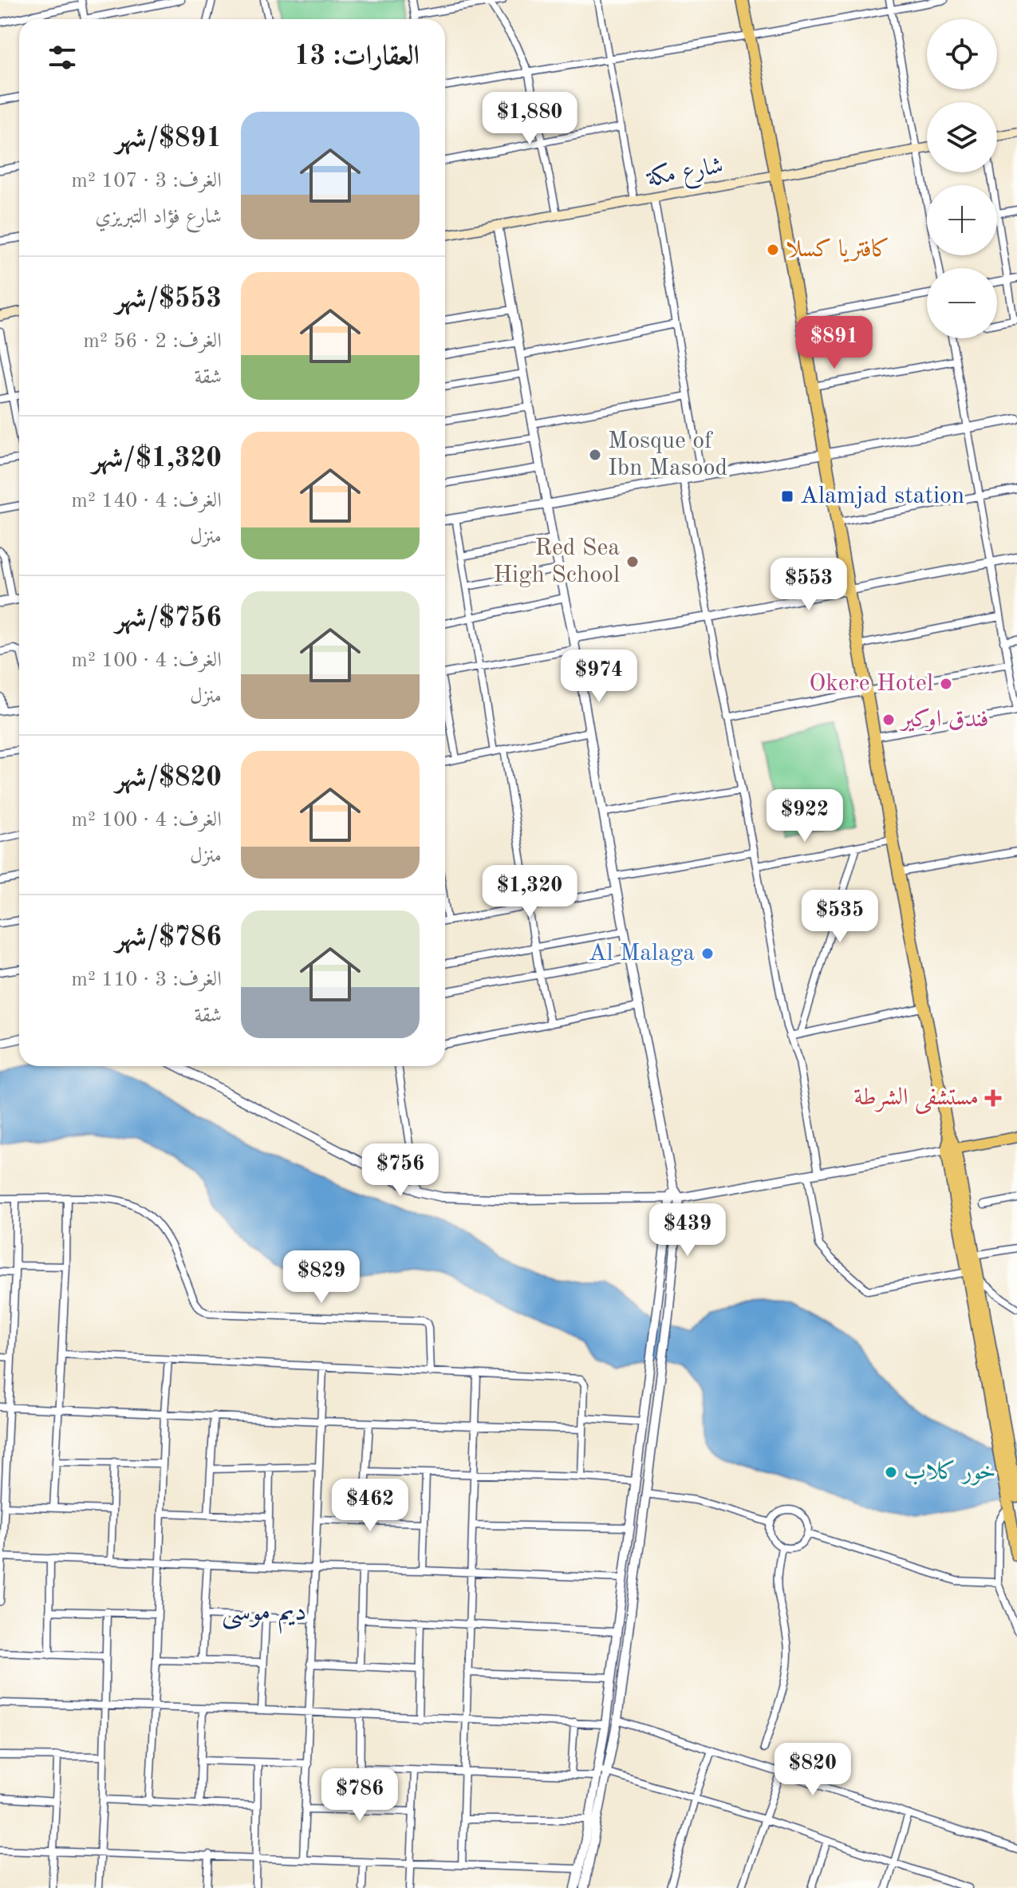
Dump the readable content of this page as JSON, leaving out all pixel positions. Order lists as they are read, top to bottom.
{
  "streets": {
    "main road": ["شارع مكة"]
  },
  "districts": ["ديم موسى"],
  "places": {
    "other": [
      "كافتريا كسلا",
      "Mosque of Ibn Masood",
      "Red Sea High School",
      "Okere Hotel",
      "فندق اوكير",
      "Al Malaga",
      "خور كلاب"
    ],
    "transit": ["Alamjad station"],
    "health": ["مستشفى الشرطة"]
  },
  "page": {
    "map_buttons": ["+", "−"],
    "heading": "العقارات: 13",
    "price": [
      "$1,880",
      "$891",
      "$553",
      "$974",
      "$922",
      "$1,320",
      "$535",
      "$756",
      "$439",
      "$829",
      "$462",
      "$820",
      "$786"
    ],
    "list": [
      {
        "name": "$891/شهر",
        "note": "الغرف: 3 · 107 m² · شارع فؤاد التبريزي"
      },
      {
        "name": "$553/شهر",
        "note": "الغرف: 2 · 56 m² · شقة"
      },
      {
        "name": "$1,320/شهر",
        "note": "الغرف: 4 · 140 m² · منزل"
      },
      {
        "name": "$756/شهر",
        "note": "الغرف: 4 · 100 m² · منزل"
      },
      {
        "name": "$820/شهر",
        "note": "الغرف: 4 · 100 m² · منزل"
      },
      {
        "name": "$786/شهر",
        "note": "الغرف: 3 · 110 m² · شقة"
      }
    ]
  }
}
